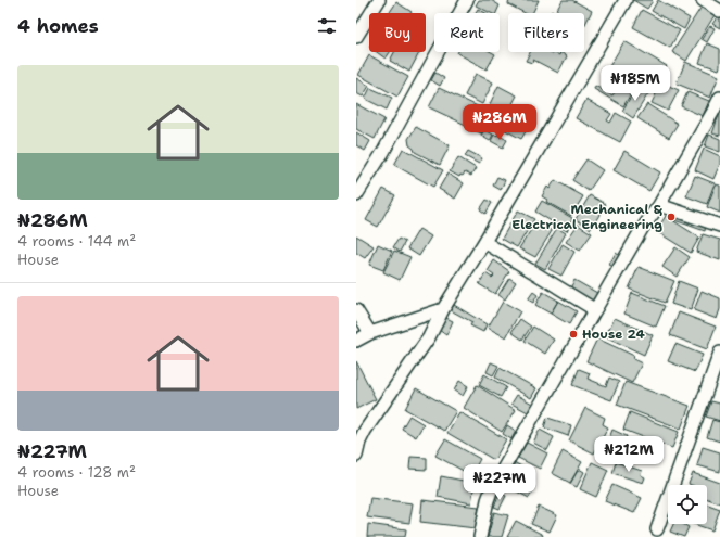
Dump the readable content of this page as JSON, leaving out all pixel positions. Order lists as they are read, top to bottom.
{
  "places": ["Mechanical & Electrical Engineering", "House 24"],
  "page": {
    "heading": "4 homes",
    "chip": ["Buy", "Rent", "Filters"],
    "list": [
      {
        "name": "₦286M",
        "note": "4 rooms · 144 m² · House"
      },
      {
        "name": "₦227M",
        "note": "4 rooms · 128 m² · House"
      }
    ],
    "price": [
      "₦185M",
      "₦286M",
      "₦212M",
      "₦227M"
    ]
  }
}
